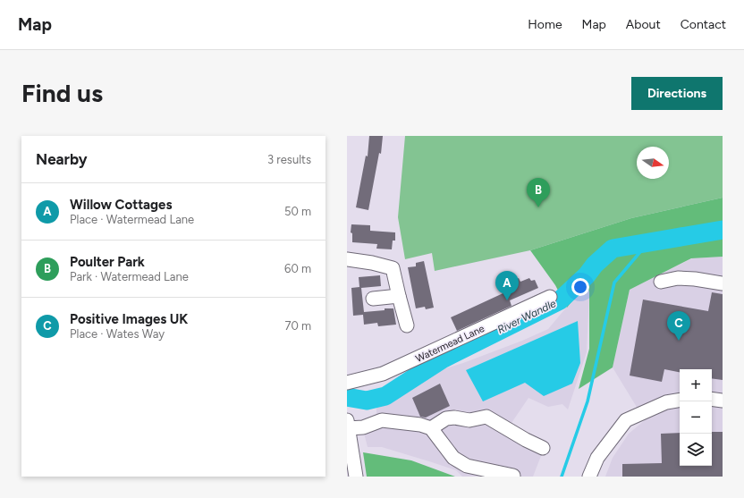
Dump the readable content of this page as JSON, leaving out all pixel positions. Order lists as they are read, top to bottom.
{
  "streets": {
    "street": ["Watermead Lane"]
  },
  "water": ["River Wandle"],
  "north": "right",
  "page": {
    "header": "Map",
    "nav": [
      "Home",
      "Map",
      "About",
      "Contact"
    ],
    "buttons": "Directions",
    "title": "Find us",
    "heading": ["Nearby", "3 results"],
    "pins": ["B", "A", "C"],
    "list": [
      {
        "mark": "A",
        "name": "Willow Cottages",
        "note": "Place · Watermead Lane",
        "value": "50 m"
      },
      {
        "mark": "B",
        "name": "Poulter Park",
        "note": "Park · Watermead Lane",
        "value": "60 m"
      },
      {
        "mark": "C",
        "name": "Positive Images UK",
        "note": "Place · Wates Way",
        "value": "70 m"
      }
    ],
    "map_buttons": ["+", "−"]
  }
}
